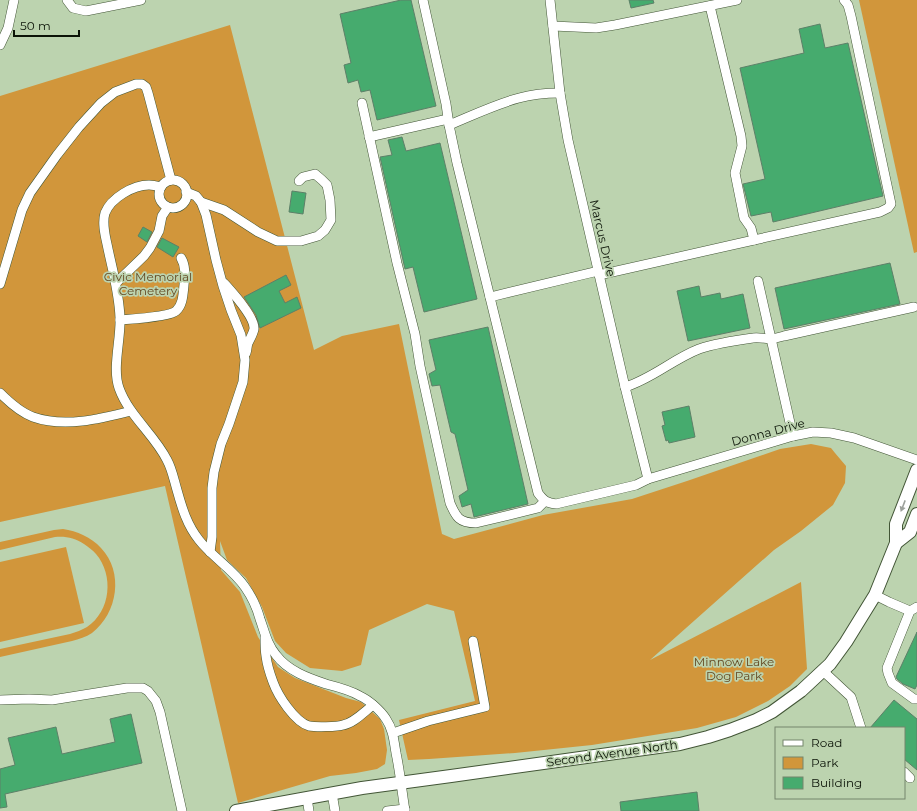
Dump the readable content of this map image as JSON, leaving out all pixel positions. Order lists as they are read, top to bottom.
{
  "streets": {
    "main road": ["Second Avenue North"],
    "street": ["Marcus Drive", "Donna Drive"]
  },
  "crossings": [
    ["Marcus Drive", "Donna Drive"]
  ],
  "parks": ["Civic Memorial Cemetery", "Minnow Lake Dog Park"],
  "legend": ["Road", "Park", "Building"],
  "scale_bar": "50 m"
}
